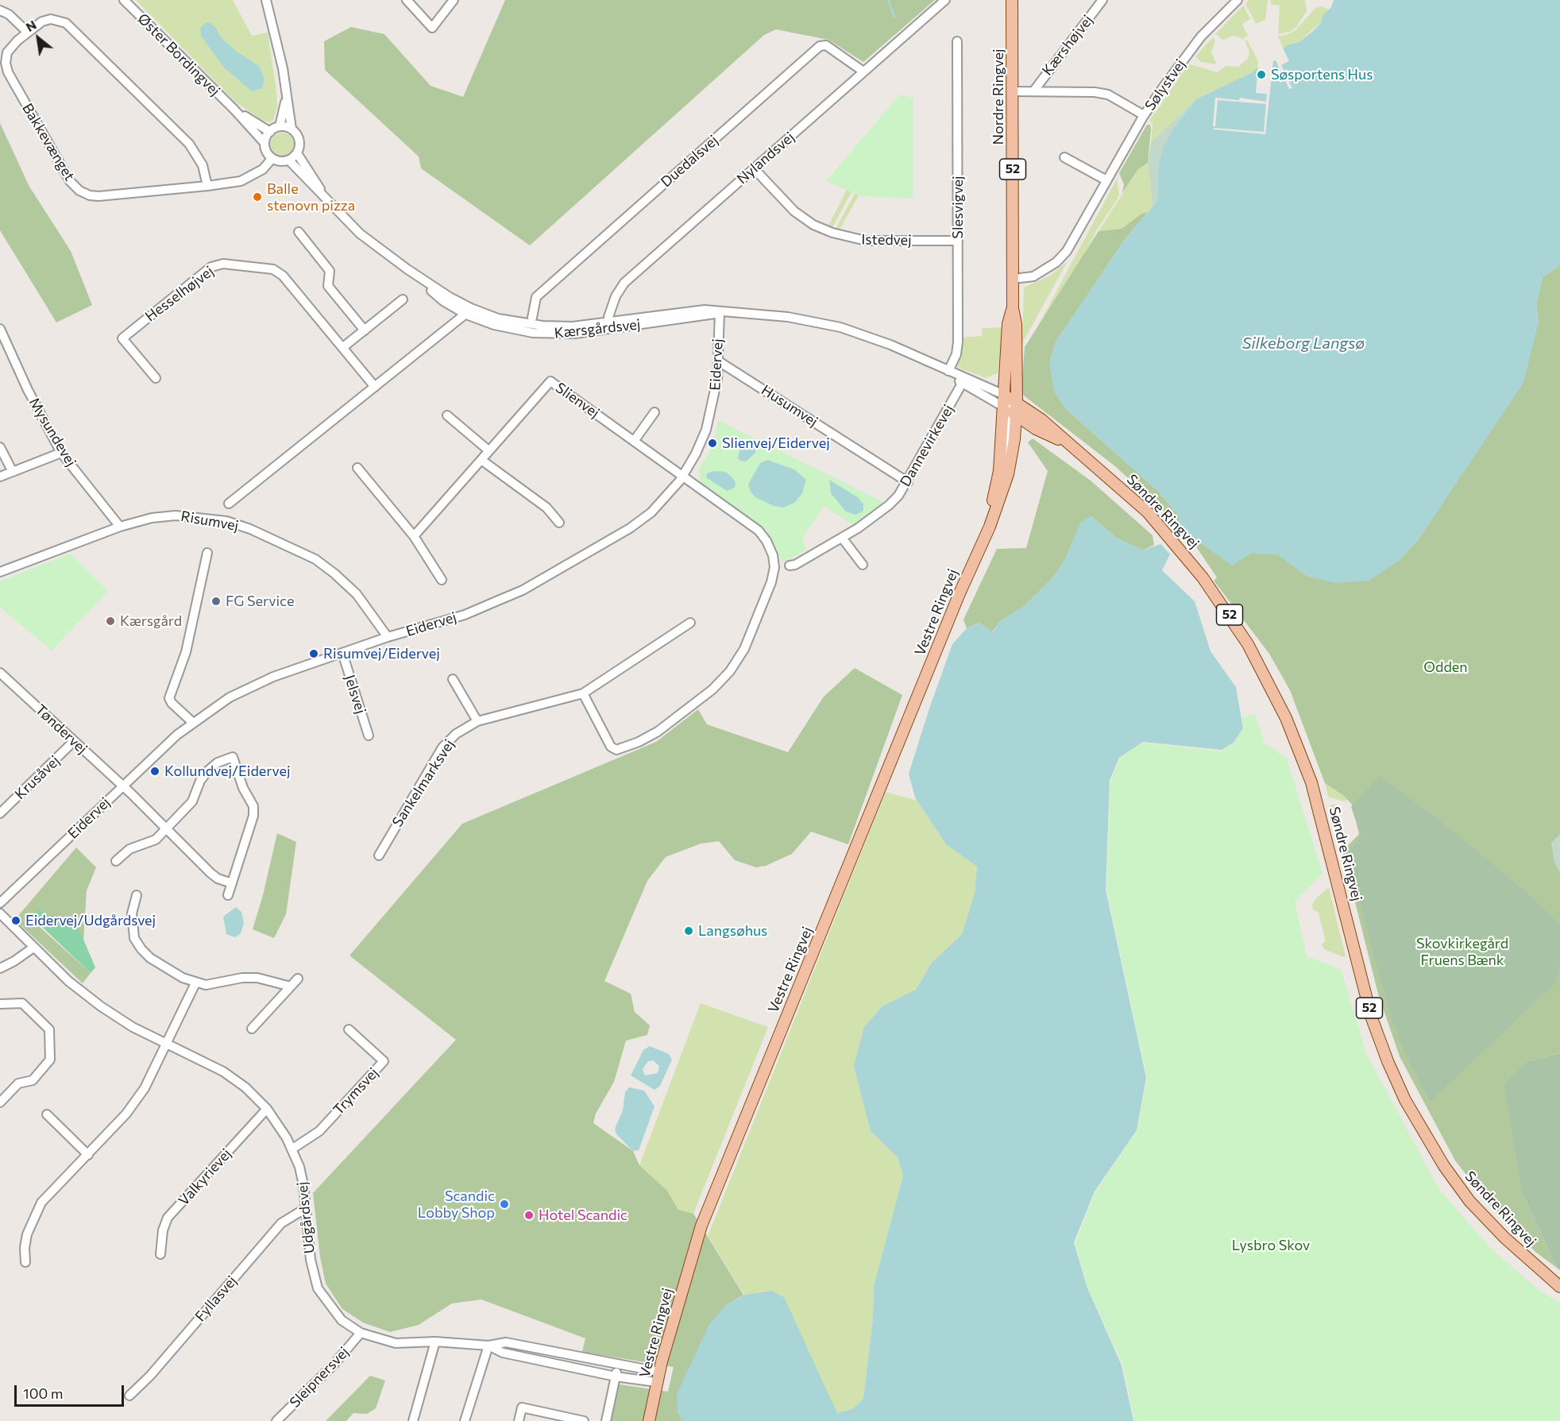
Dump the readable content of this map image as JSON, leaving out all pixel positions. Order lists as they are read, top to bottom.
{
  "streets": {
    "main road": [
      "Nordre Ringvej",
      "52",
      "Søndre Ringvej",
      "Vestre Ringvej"
    ],
    "street": [
      "Kærshøjvej",
      "Øster Bordingvej",
      "Sølystvej",
      "Bakkevænget",
      "Nylandsvej",
      "Duedalsvej",
      "Slesvigvej",
      "Istedvej",
      "Hesselhøjvej",
      "Kærsgårdsvej",
      "Eidervej",
      "Slienvej",
      "Husumvej",
      "Mysundevej",
      "Dannevirkevej",
      "Risumvej",
      "Jelsvej",
      "Tøndervej",
      "Krusåvej",
      "Sankelmarksvej",
      "Trymsvej",
      "Valkyrievej",
      "Udgårdsvej",
      "Fyllasvej",
      "Sleipnersvej"
    ]
  },
  "crossings": [
    ["Øster Bordingvej", "Bakkevænget"],
    ["Øster Bordingvej", "Kærsgårdsvej"],
    ["Sølystvej", "Nordre Ringvej"],
    ["Nordre Ringvej", "Kærsgårdsvej"],
    ["Nordre Ringvej", "Søndre Ringvej"],
    ["Nordre Ringvej", "Vestre Ringvej"],
    ["Bakkevænget", "Kærsgårdsvej"],
    ["Nylandsvej", "Duedalsvej"],
    ["Nylandsvej", "Istedvej"],
    ["Nylandsvej", "Kærsgårdsvej"],
    ["Slesvigvej", "Istedvej"],
    ["Slesvigvej", "Kærsgårdsvej"],
    ["Kærsgårdsvej", "Eidervej"],
    ["Kærsgårdsvej", "Dannevirkevej"],
    ["Kærsgårdsvej", "Søndre Ringvej"],
    ["Kærsgårdsvej", "Vestre Ringvej"],
    ["Eidervej", "Slienvej"],
    ["Eidervej", "Husumvej"],
    ["Eidervej", "Risumvej"],
    ["Eidervej", "Jelsvej"],
    ["Eidervej", "Tøndervej"],
    ["Husumvej", "Dannevirkevej"],
    ["Mysundevej", "Risumvej"],
    ["Søndre Ringvej", "Vestre Ringvej"],
    ["Vestre Ringvej", "Udgårdsvej"],
    ["Tøndervej", "Krusåvej"],
    ["Trymsvej", "Udgårdsvej"],
    ["Valkyrievej", "Udgårdsvej"],
    ["Udgårdsvej", "Fyllasvej"],
    ["Udgårdsvej", "Sleipnersvej"]
  ],
  "water": ["Silkeborg Langsø"],
  "parks": ["Odden", "Skovkirkegård Fruens Bænk", "Lysbro Skov"],
  "places": [
    "Søsportens Hus",
    "Balle stenovn pizza",
    "Slienvej/Eidervej",
    "FG Service",
    "Kærsgård",
    "Risumvej/Eidervej",
    "Kollundvej/Eidervej",
    "Eidervej/Udgårdsvej",
    "Langsøhus",
    "Scandic Lobby Shop",
    "Hotel Scandic"
  ],
  "scale_bar": "100 m",
  "north": "top left"
}
